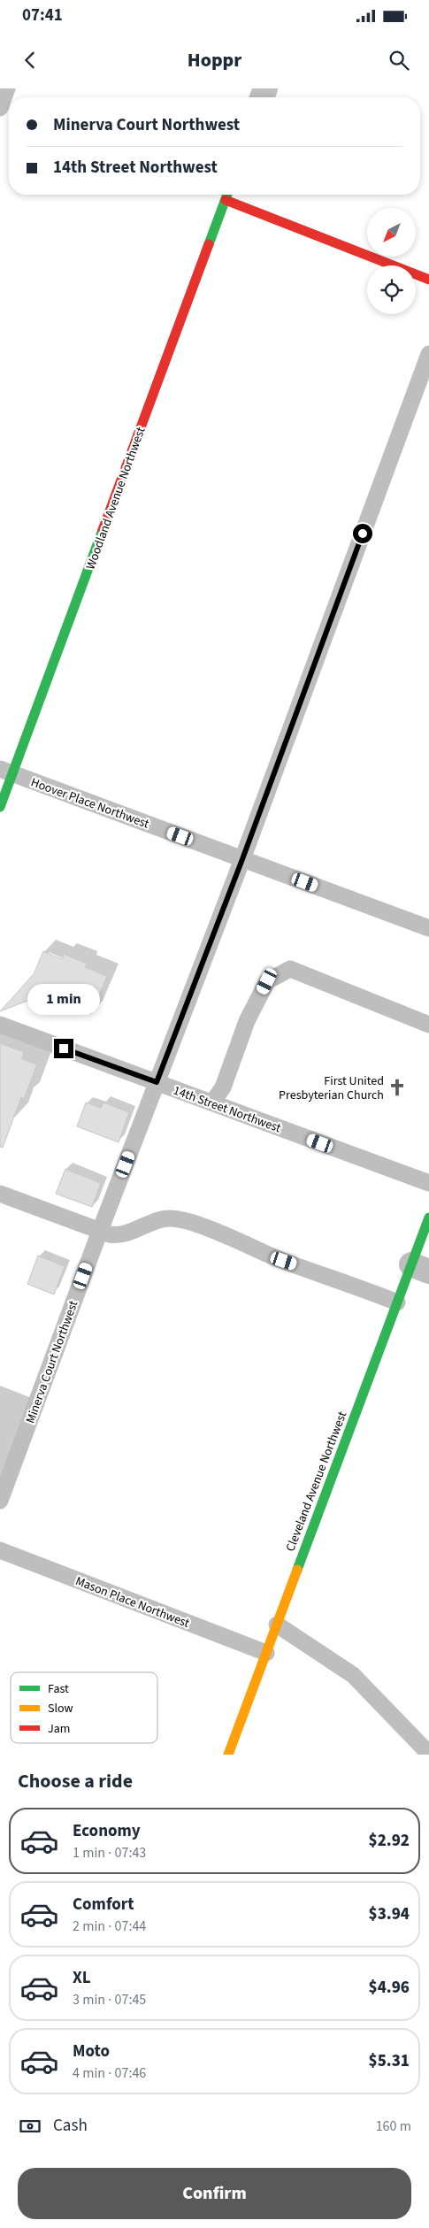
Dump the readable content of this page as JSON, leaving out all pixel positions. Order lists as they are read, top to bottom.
{
  "streets": {
    "street": ["Woodland Avenue Northwest", "Cleveland Avenue Northwest"],
    "lane": [
      "Hoover Place Northwest",
      "14th Street Northwest",
      "Minerva Court Northwest",
      "Mason Place Northwest"
    ]
  },
  "crossings": [
    ["Woodland Avenue Northwest", "Hoover Place Northwest"],
    ["Hoover Place Northwest", "Minerva Court Northwest"],
    ["14th Street Northwest", "Minerva Court Northwest"],
    ["Cleveland Avenue Northwest", "Mason Place Northwest"]
  ],
  "places": {
    "church": ["First United Presbyterian Church"]
  },
  "legend": ["Fast", "Slow", "Jam"],
  "north": "bottom left",
  "page": {
    "status": "07:41",
    "header": "Hoppr",
    "banner": ["Minerva Court Northwest", "14th Street Northwest"],
    "bubble": "1 min",
    "heading": "Choose a ride",
    "list": [
      {
        "name": "Economy",
        "note": "1 min · 07:43",
        "value": "$2.92"
      },
      {
        "name": "Comfort",
        "note": "2 min · 07:44",
        "value": "$3.94"
      },
      {
        "name": "XL",
        "note": "3 min · 07:45",
        "value": "$4.96"
      },
      {
        "name": "Moto",
        "note": "4 min · 07:46",
        "value": "$5.31"
      }
    ],
    "pay": ["Cash", "160 m"],
    "buttons": "Confirm"
  }
}
